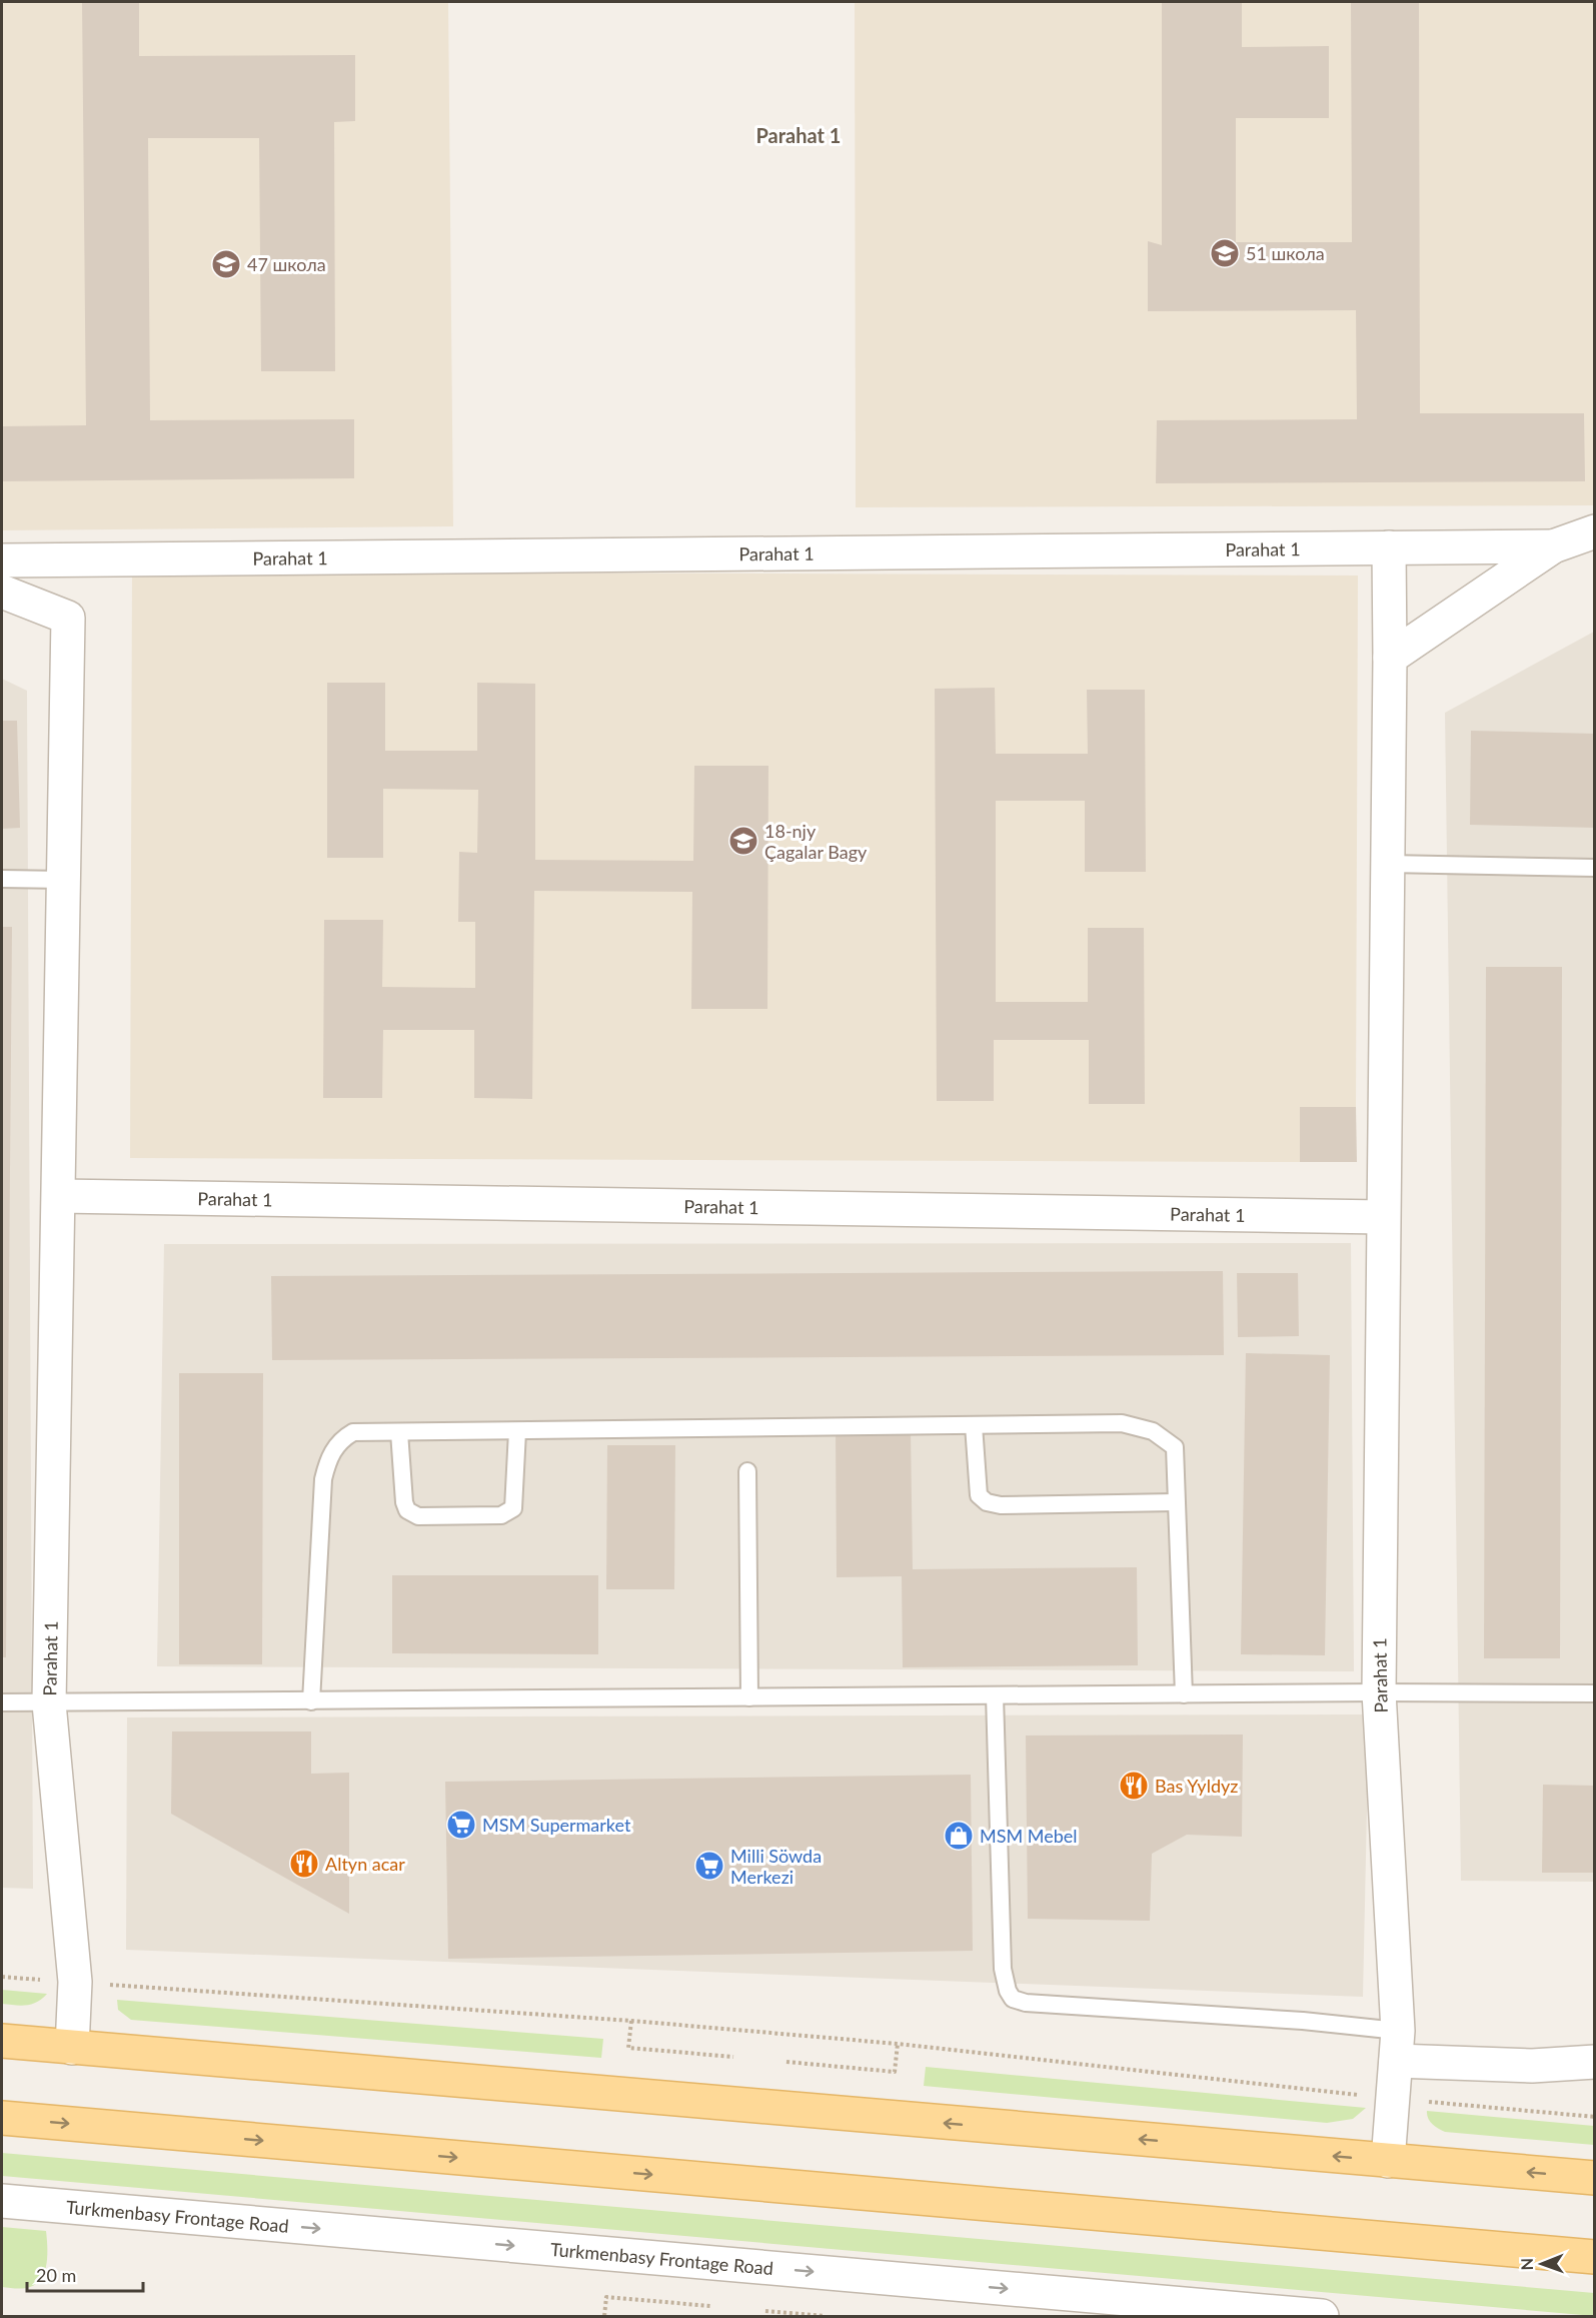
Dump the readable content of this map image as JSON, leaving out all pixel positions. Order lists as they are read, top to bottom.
{
  "streets": {
    "street": ["Parahat 1", "Turkmenbasy Frontage Road"]
  },
  "one_way": ["Turkmenbasy Frontage Road"],
  "districts": ["Parahat 1"],
  "places": {
    "school or university": ["51 школа", "47 школа", "18-njy Çagalar Bagy"],
    "restaurant": ["Bas Yyldyz", "Altyn acar"],
    "supermarket": ["MSM Supermarket", "Milli Söwda Merkezi"],
    "shop": ["MSM Mebel"]
  },
  "scale_bar": "20 m",
  "north": "left"
}
